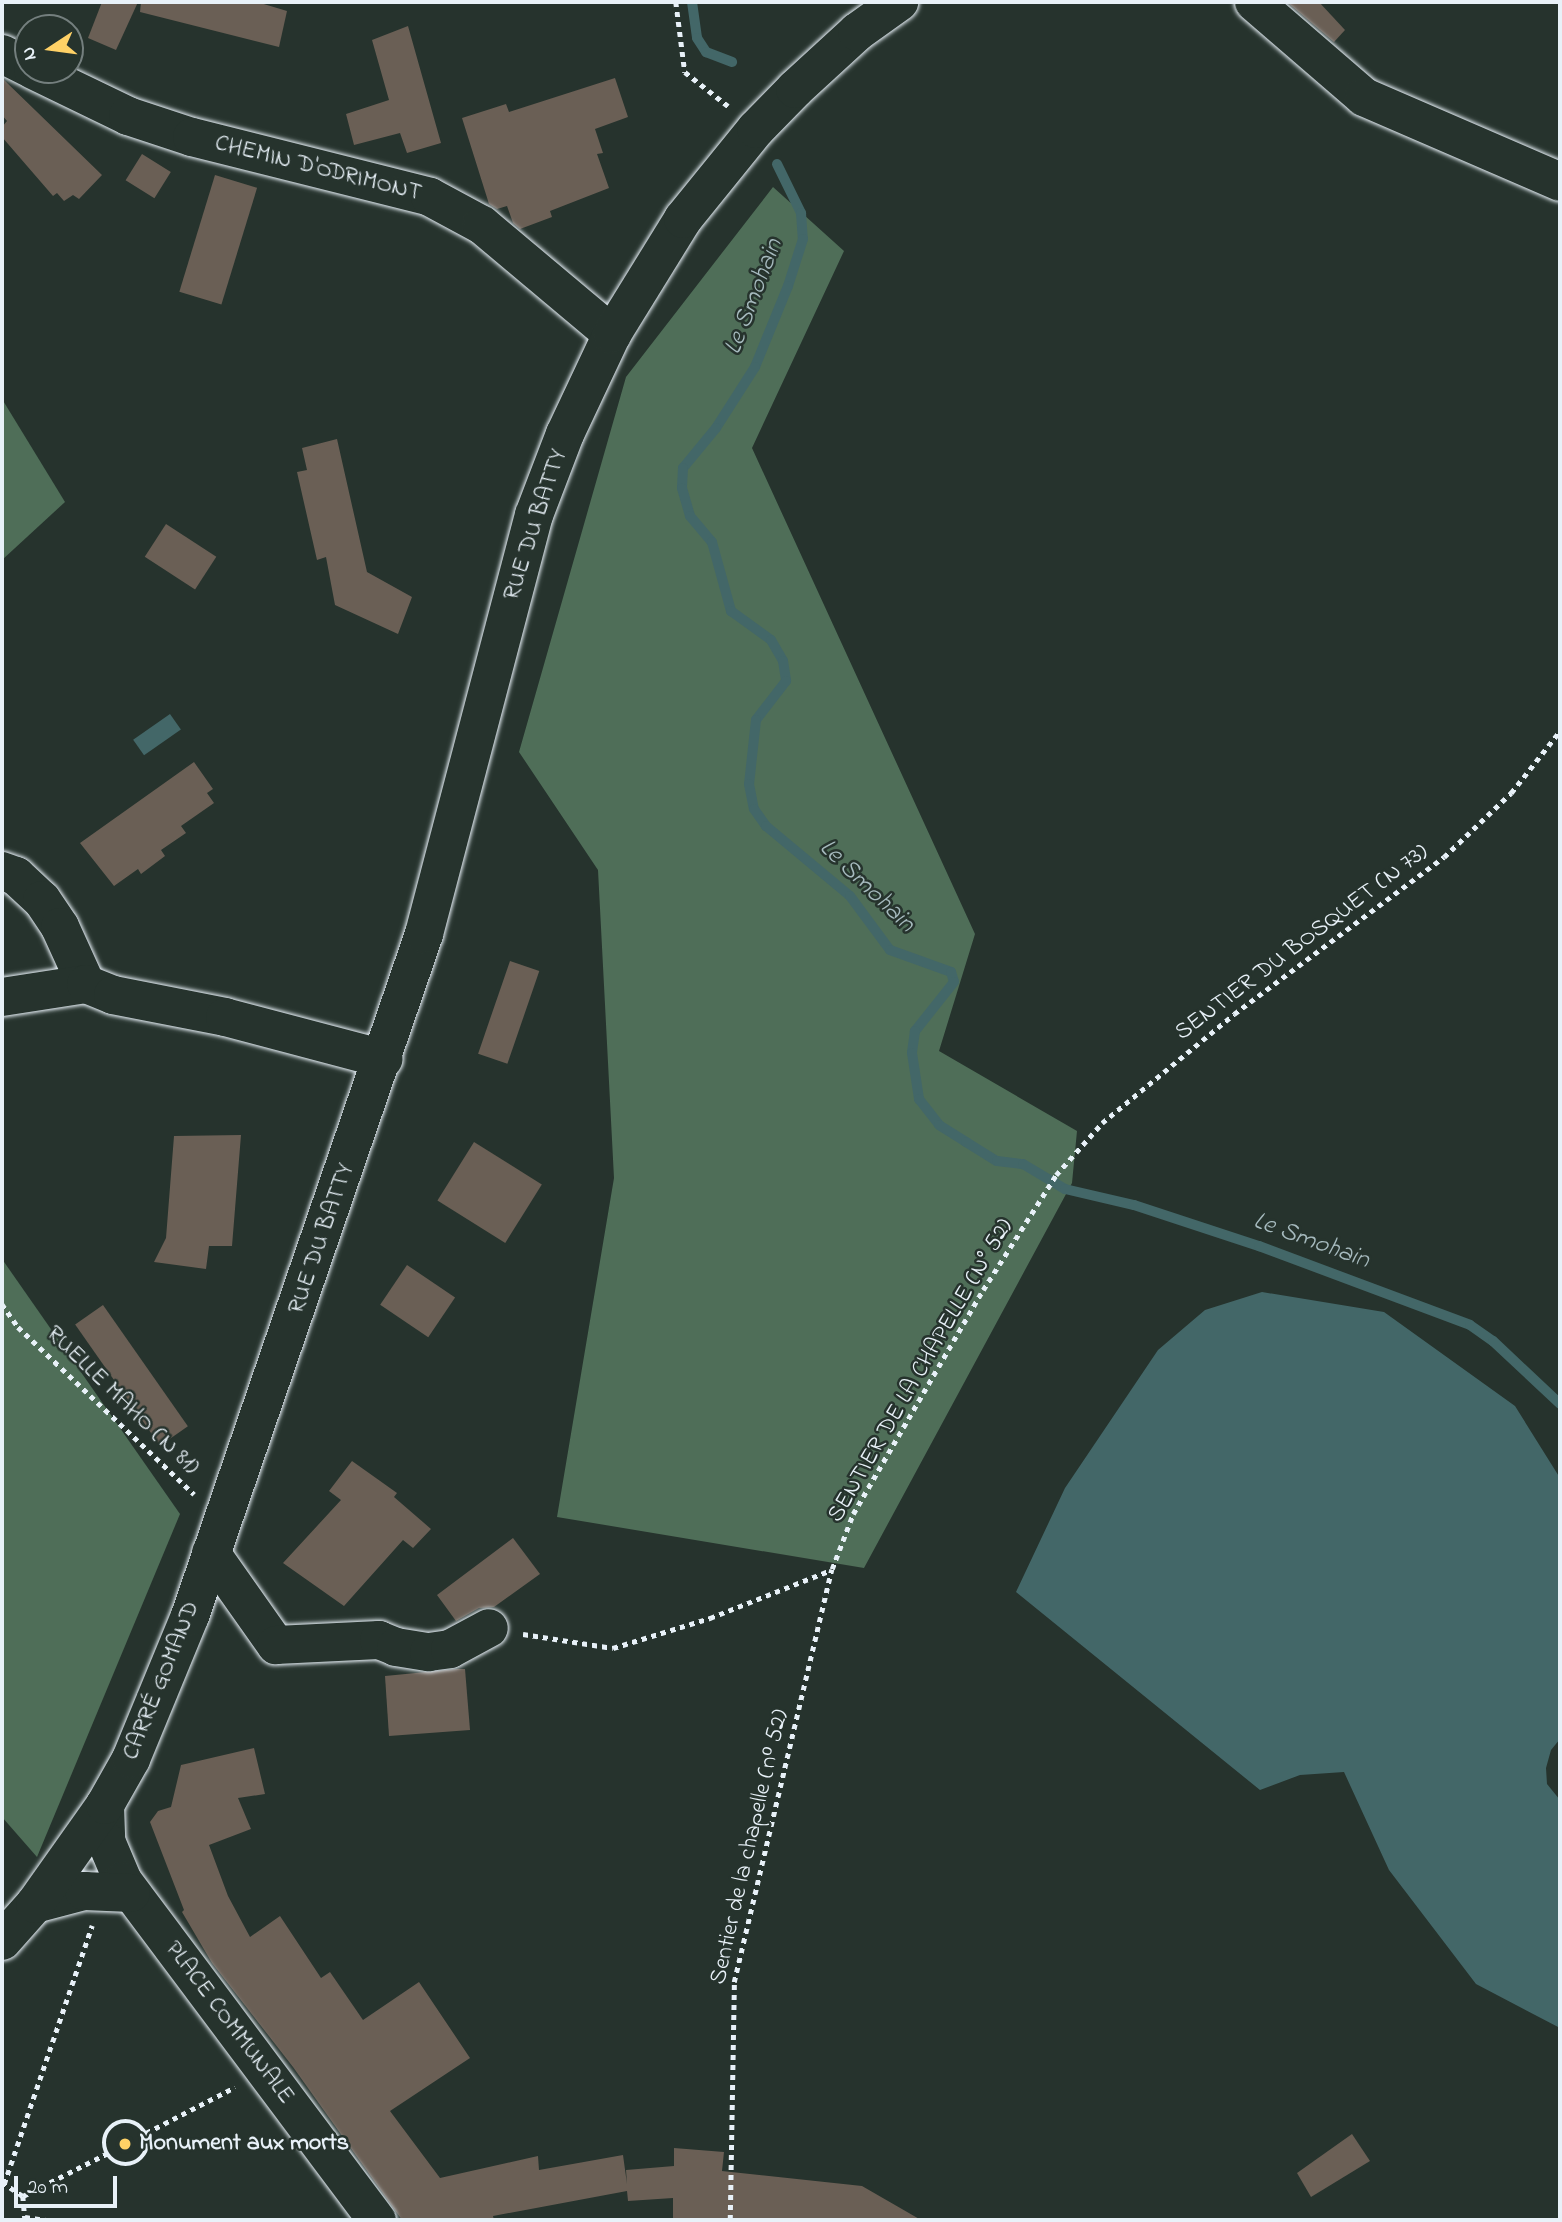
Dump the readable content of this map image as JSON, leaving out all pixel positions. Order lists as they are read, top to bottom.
{
  "streets": {
    "main road": [
      "CHEMIN D'ODRIMONT",
      "RUE DU BATTY",
      "CARRÉ GOMAND",
      "PLACE COMMUNALE"
    ],
    "path": [
      "SENTIER DU BOSQUET (N 73)",
      "SENTIER DE LA CHAPELLE (N° 52)",
      "RUELLE MAHO (N 81)",
      "Sentier de la chapelle (nᵒ 52)"
    ]
  },
  "crossings": [
    ["CHEMIN D'ODRIMONT", "RUE DU BATTY"],
    ["RUE DU BATTY", "CARRÉ GOMAND"],
    ["SENTIER DU BOSQUET (N 73)", "SENTIER DE LA CHAPELLE (N° 52)"],
    ["SENTIER DE LA CHAPELLE (N° 52)", "Sentier de la chapelle (nᵒ 52)"],
    ["RUELLE MAHO (N 81)", "CARRÉ GOMAND"],
    ["CARRÉ GOMAND", "PLACE COMMUNALE"]
  ],
  "water": ["Le Smohain"],
  "places": ["Monument aux morts"],
  "scale_bar": "20 m",
  "north": "left"
}
